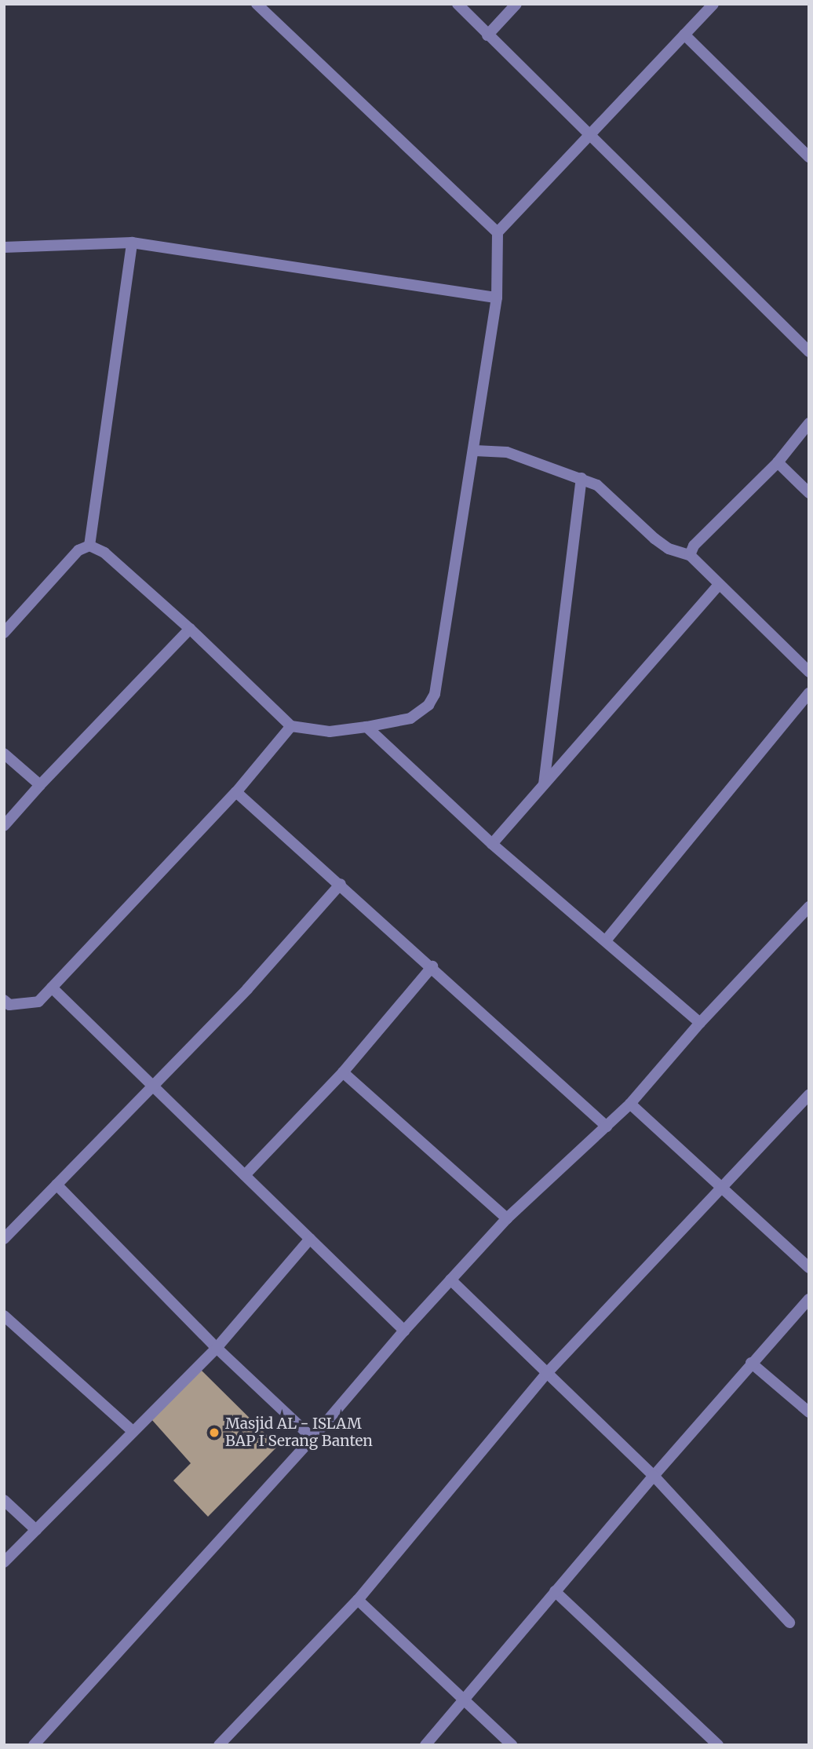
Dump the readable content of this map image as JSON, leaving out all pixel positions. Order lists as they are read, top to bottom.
{
  "places": ["Masjid AL - ISLAM BAP I Serang Banten"]
}
